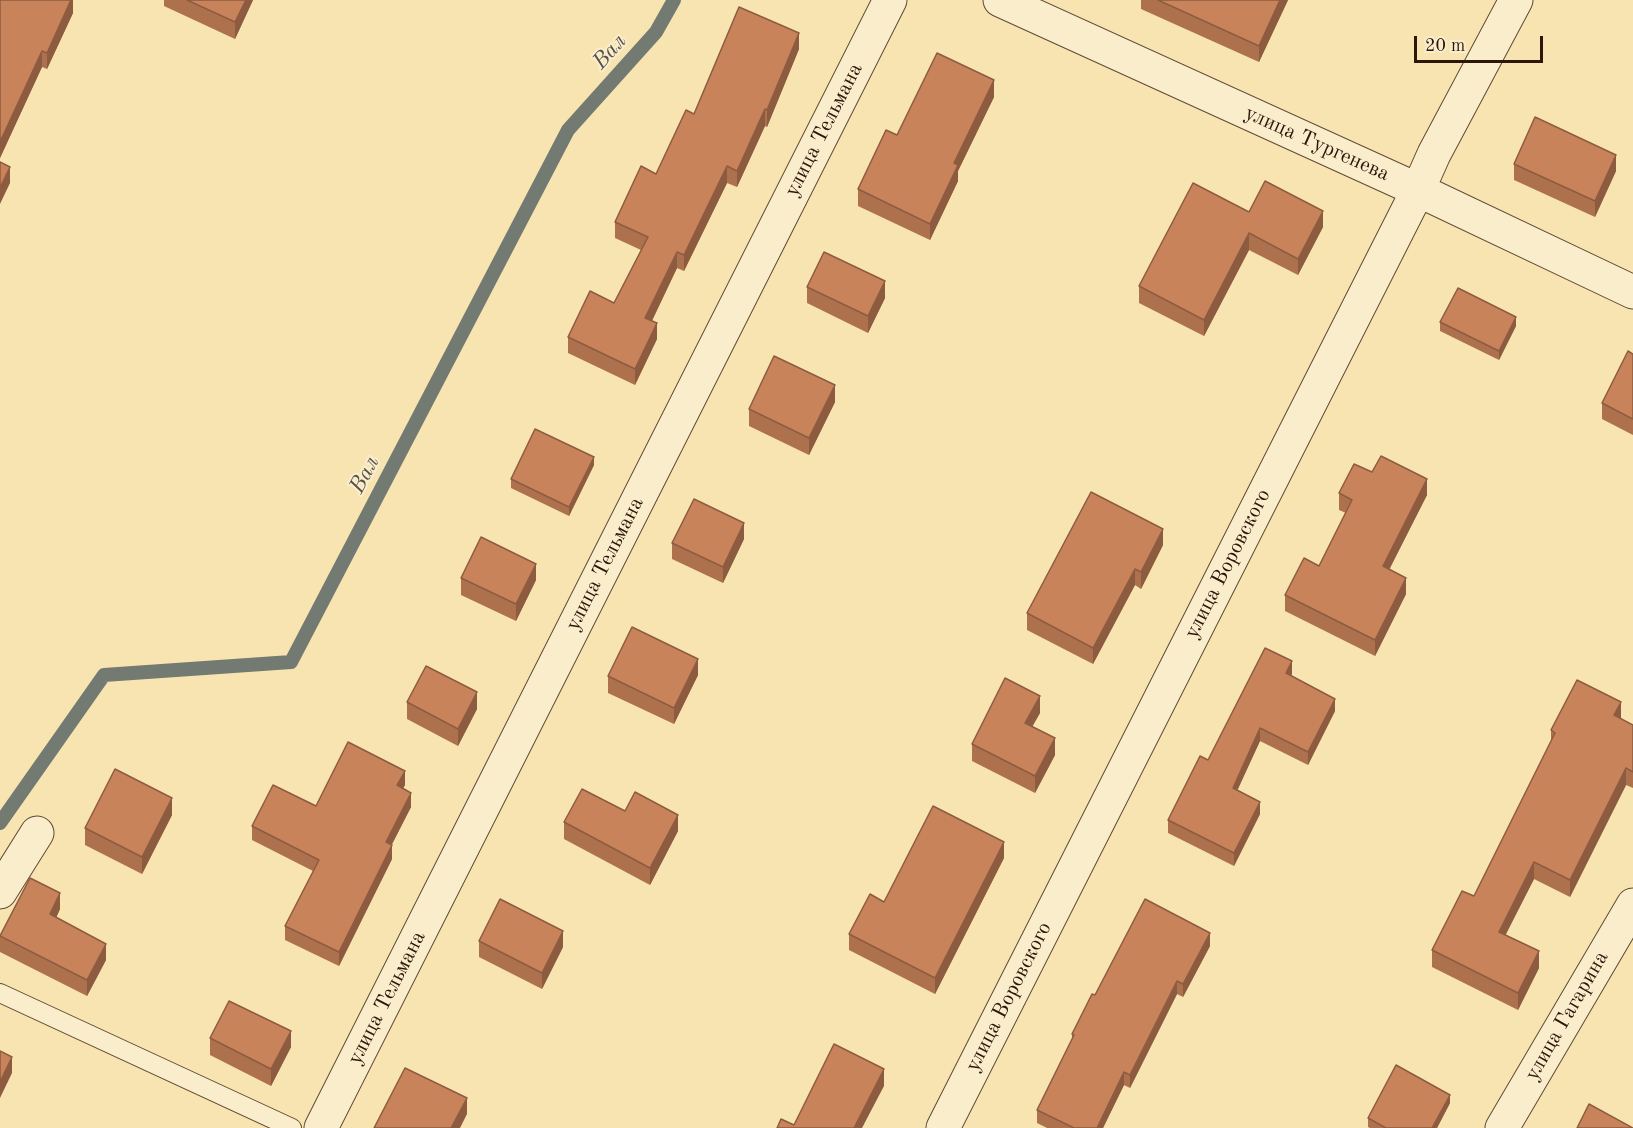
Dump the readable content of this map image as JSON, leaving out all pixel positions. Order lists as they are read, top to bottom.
{
  "streets": {
    "street": [
      "улица Тельмана",
      "улица Тургенева",
      "улица Воровского",
      "улица Гагарина"
    ]
  },
  "crossings": [
    ["улица Тургенева", "улица Воровского"]
  ],
  "water": ["Вал"],
  "scale_bar": "20 m"
}
